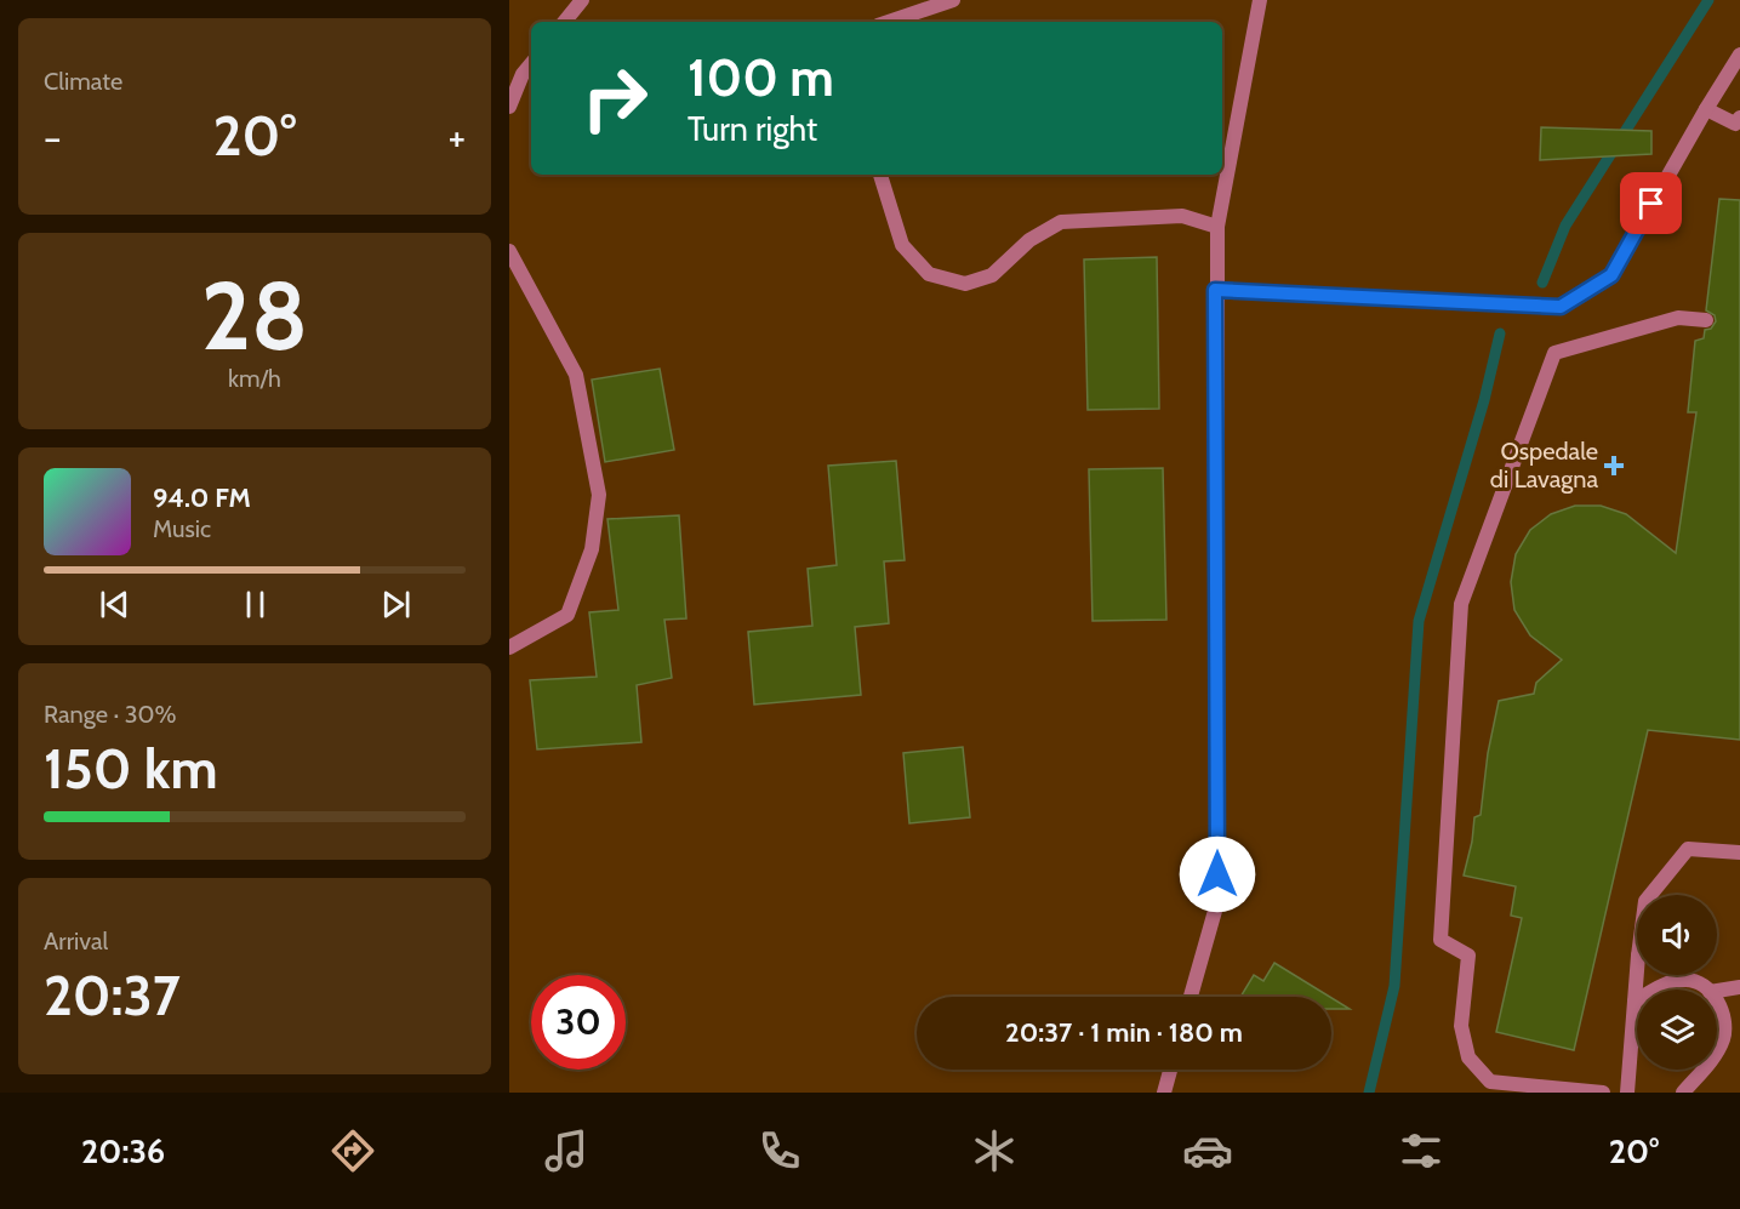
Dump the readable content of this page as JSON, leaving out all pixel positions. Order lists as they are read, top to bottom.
{
  "places": {
    "health": ["Ospedale di Lavagna"]
  },
  "page": {
    "tile": [
      "Climate",
      ["28", "km/h"],
      ["Range · 30%", "150 km"],
      ["Arrival", "20:37"]
    ],
    "turn": ["100 m", "Turn right"],
    "heat": ["−", "20°", "+"],
    "song": ["94.0 FM", "Music"],
    "limit": "30",
    "trip": "20:37 · 1 min · 180 m",
    "tabs": ["20:36", "20°"]
  }
}
